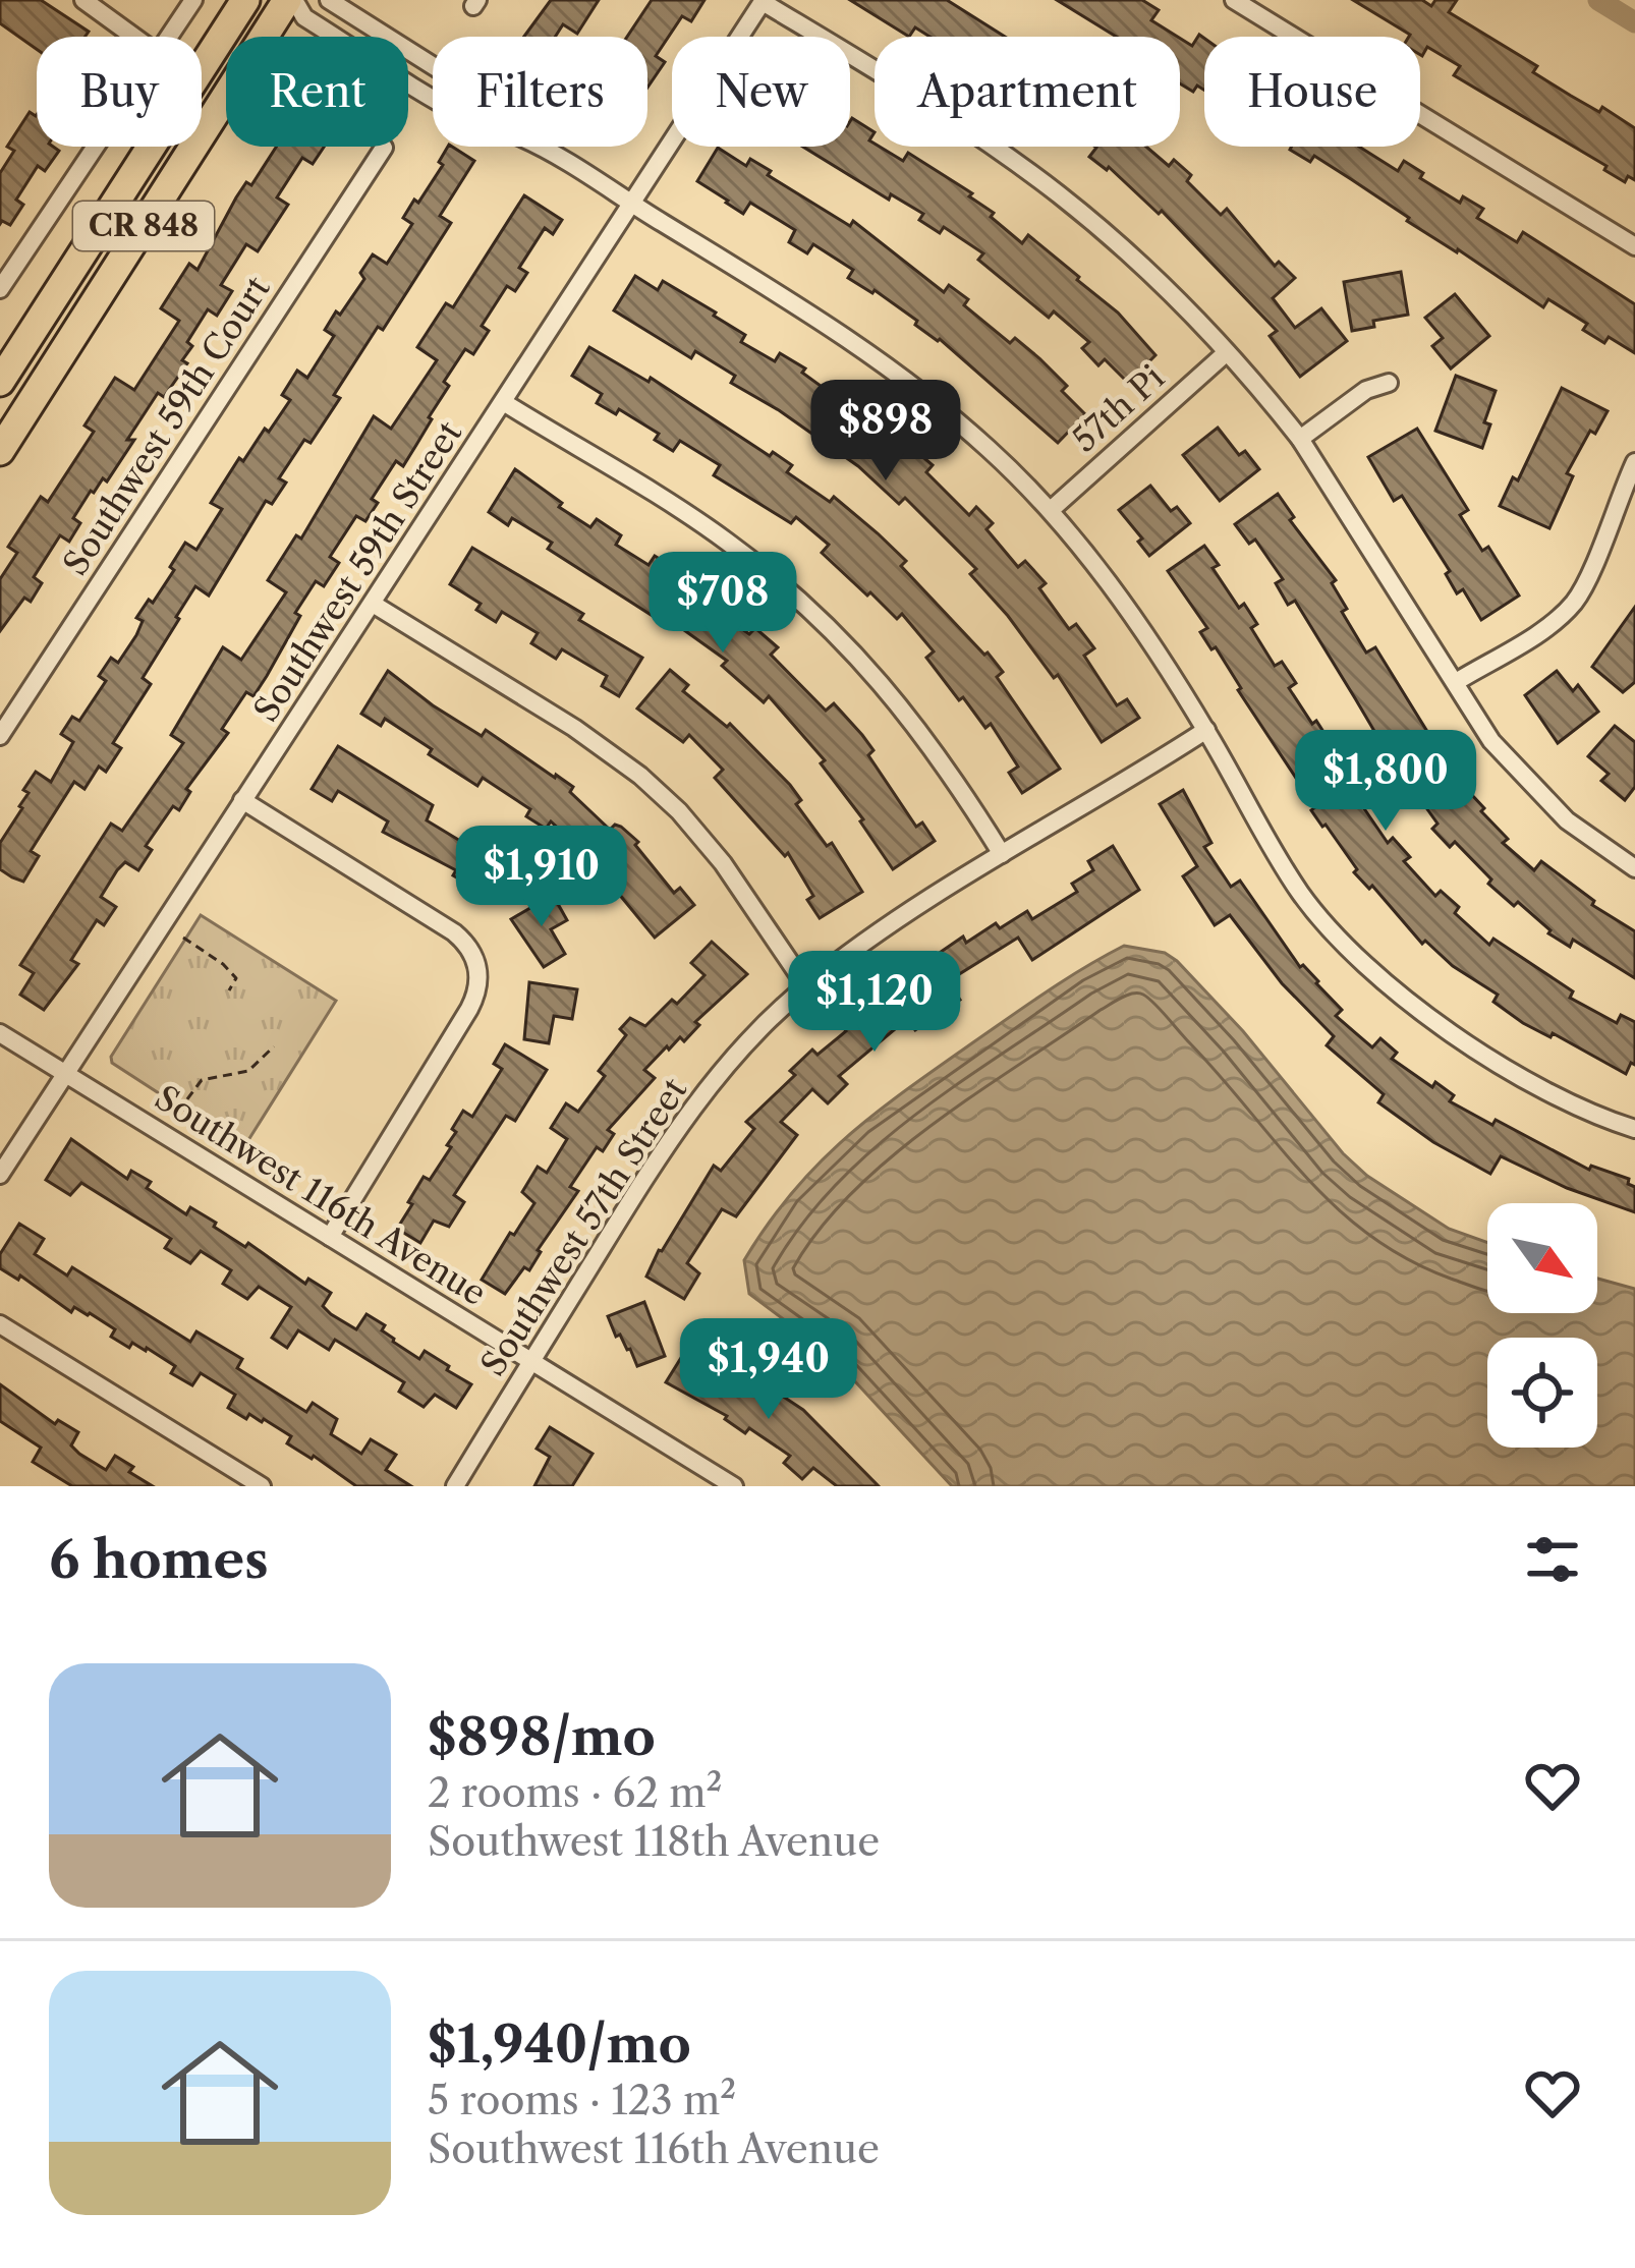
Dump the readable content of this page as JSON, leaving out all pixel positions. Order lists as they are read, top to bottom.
{
  "streets": {
    "main road": ["CR 848"],
    "street": [
      "57th Pi",
      "Southwest 59th Court",
      "Southwest 59th Street",
      "Southwest 116th Avenue",
      "Southwest 57th Street"
    ]
  },
  "crossings": [
    ["Southwest 59th Street", "Southwest 116th Avenue"],
    ["Southwest 116th Avenue", "Southwest 57th Street"]
  ],
  "north": "bottom right",
  "page": {
    "chip": [
      "Buy",
      "Rent",
      "Filters",
      "New",
      "Apartment",
      "House"
    ],
    "price": [
      "$898",
      "$708",
      "$1,800",
      "$1,910",
      "$1,120",
      "$1,940"
    ],
    "heading": "6 homes",
    "list": [
      {
        "name": "$898/mo",
        "note": "2 rooms · 62 m² · Southwest 118th Avenue"
      },
      {
        "name": "$1,940/mo",
        "note": "5 rooms · 123 m² · Southwest 116th Avenue"
      }
    ]
  }
}
